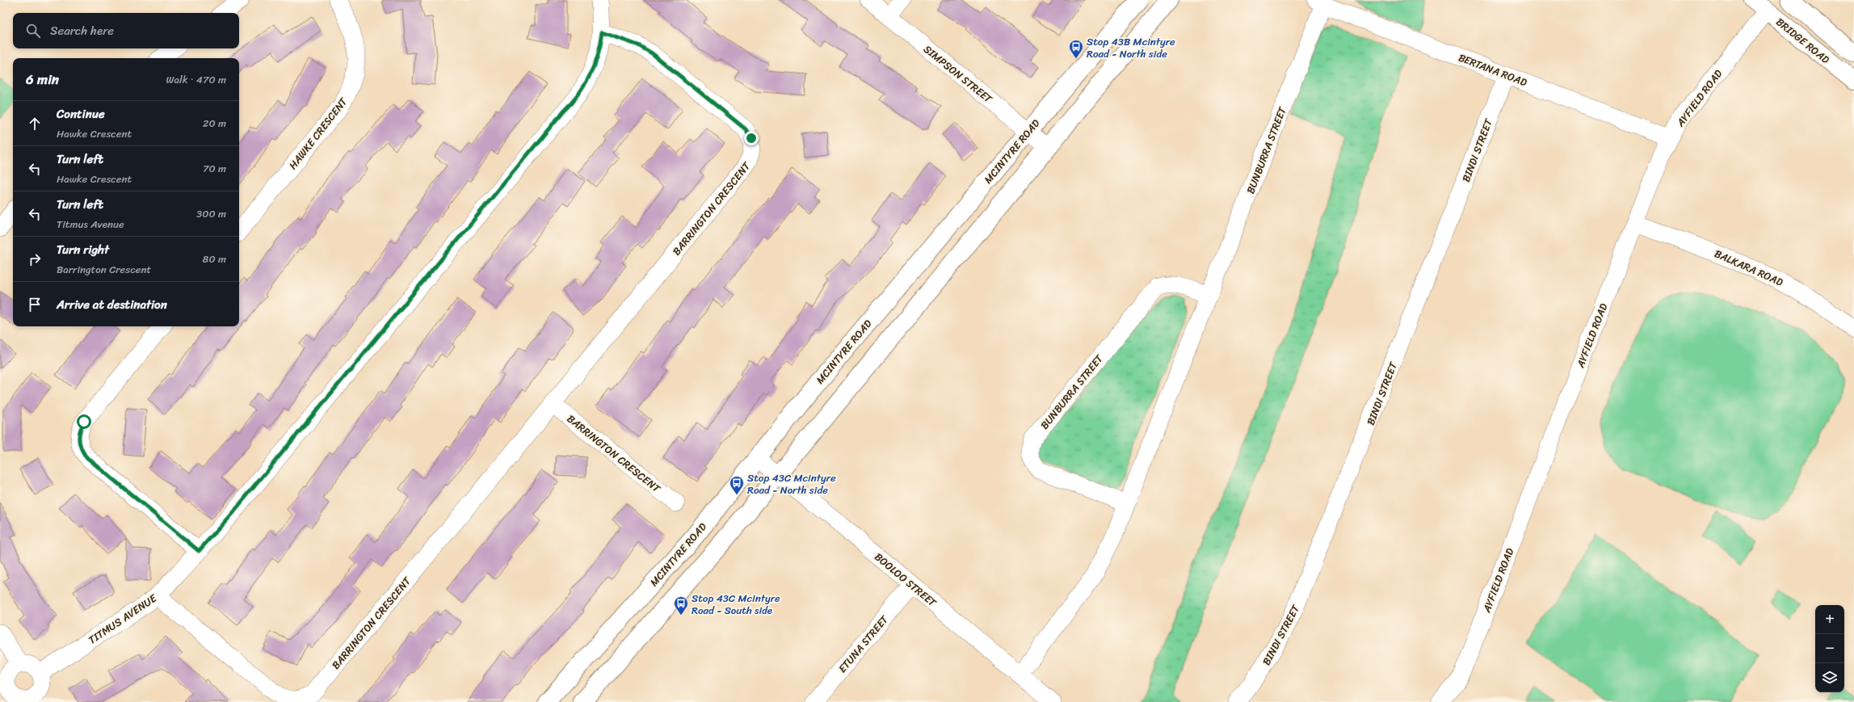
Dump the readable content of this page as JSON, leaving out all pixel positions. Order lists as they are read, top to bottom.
{
  "streets": {
    "main road": ["BRIDGE ROAD", "MCINTYRE ROAD"],
    "street": [
      "BERTANA ROAD",
      "SIMPSON STREET",
      "AYFIELD ROAD",
      "HAWKE CRESCENT",
      "BUNBURRA STREET",
      "BINDI STREET",
      "BARRINGTON CRESCENT",
      "BALKARA ROAD",
      "BOOLOO STREET",
      "TITMUS AVENUE",
      "ETUNA STREET"
    ]
  },
  "crossings": [
    ["BRIDGE ROAD", "AYFIELD ROAD"],
    ["BERTANA ROAD", "AYFIELD ROAD"],
    ["BERTANA ROAD", "BUNBURRA STREET"],
    ["BERTANA ROAD", "BINDI STREET"],
    ["SIMPSON STREET", "MCINTYRE ROAD"],
    ["AYFIELD ROAD", "BALKARA ROAD"],
    ["BUNBURRA STREET", "BOOLOO STREET"],
    ["MCINTYRE ROAD", "BOOLOO STREET"],
    ["BARRINGTON CRESCENT", "TITMUS AVENUE"],
    ["BOOLOO STREET", "ETUNA STREET"]
  ],
  "places": {
    "bus stop": ["Stop 43B Mcintyre Road - North side", "Stop 43C Mcintyre Road - North side", "Stop 43C Mcintyre Road - South side"]
  },
  "page": {
    "search": "Search here",
    "heading": ["6 min", "Walk · 470 m"],
    "list": [
      ["Continue", "Hawke Crescent", "20 m"],
      ["Turn left", "Hawke Crescent", "70 m"],
      ["Turn left", "Titmus Avenue", "300 m"],
      ["Turn right", "Barrington Crescent", "80 m"],
      "Arrive at destination"
    ],
    "map_buttons": ["+", "−"]
  }
}
